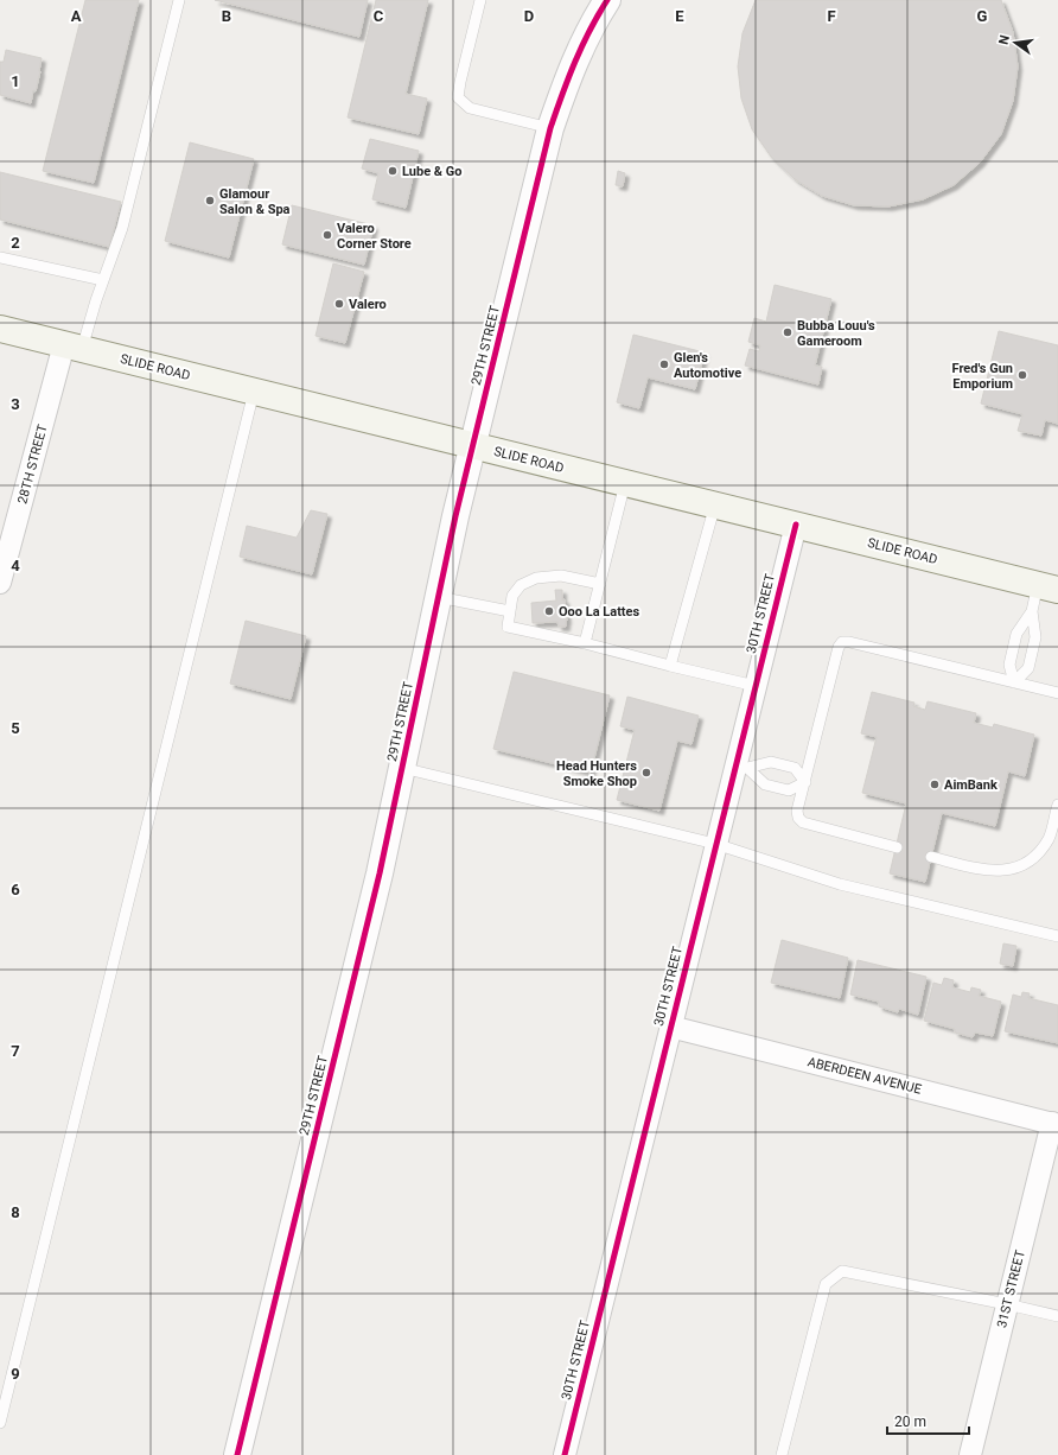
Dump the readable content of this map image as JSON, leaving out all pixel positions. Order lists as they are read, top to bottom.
{
  "streets": {
    "main road": ["SLIDE ROAD"],
    "street": [
      "29TH STREET",
      "28TH STREET",
      "30TH STREET",
      "ABERDEEN AVENUE",
      "31ST STREET"
    ]
  },
  "crossings": [
    ["29TH STREET", "SLIDE ROAD"],
    ["SLIDE ROAD", "28TH STREET"],
    ["SLIDE ROAD", "30TH STREET"],
    ["30TH STREET", "ABERDEEN AVENUE"],
    ["ABERDEEN AVENUE", "31ST STREET"]
  ],
  "places": [
    "Lube & Go",
    "Glamour Salon & Spa",
    "Valero Corner Store",
    "Valero",
    "Bubba Louu's Gameroom",
    "Glen's Automotive",
    "Fred's Gun Emporium",
    "Ooo La Lattes",
    "Head Hunters Smoke Shop",
    "AimBank"
  ],
  "scale_bar": "20 m",
  "north": "left",
  "grid": {
    "columns": [
      "A",
      "B",
      "C",
      "D",
      "E",
      "F",
      "G"
    ],
    "rows": [
      "1",
      "2",
      "3",
      "4",
      "5",
      "6",
      "7",
      "8",
      "9"
    ]
  }
}
